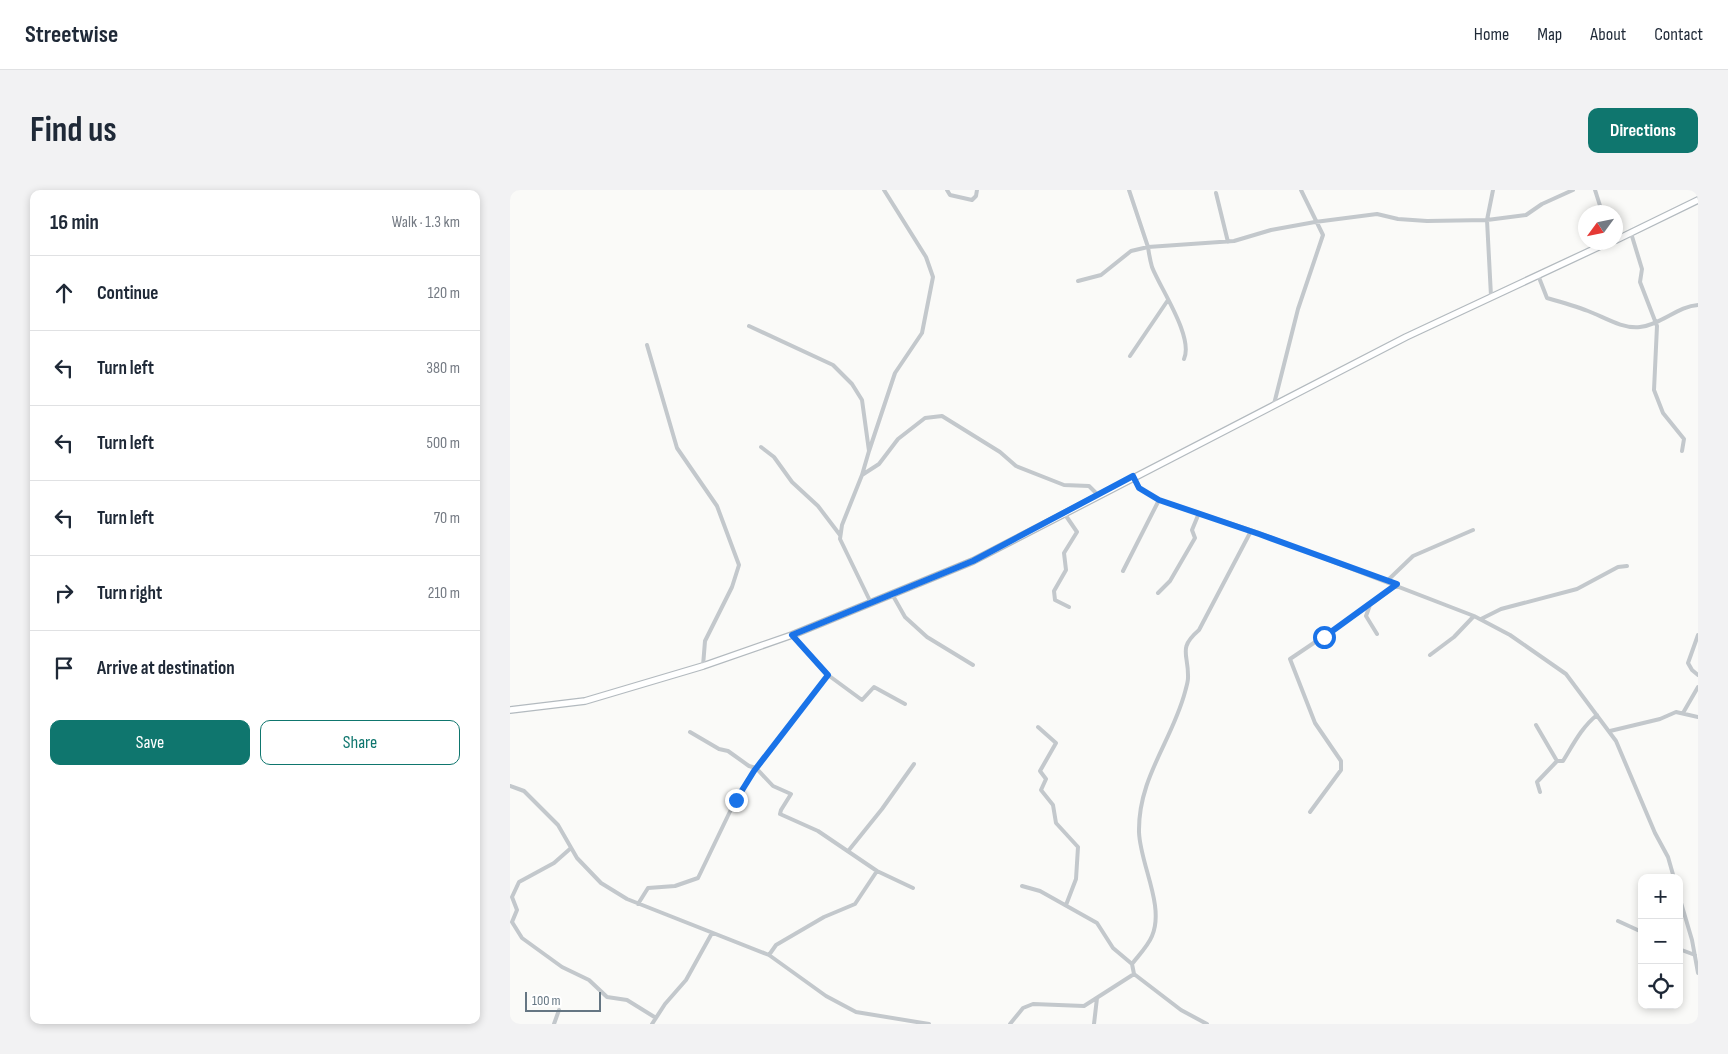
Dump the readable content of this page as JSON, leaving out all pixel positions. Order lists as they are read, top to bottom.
{
  "scale_bar": "100 m",
  "north": "bottom left",
  "page": {
    "header": "Streetwise",
    "nav": [
      "Home",
      "Map",
      "About",
      "Contact"
    ],
    "buttons": [
      "Directions",
      ["Save", "Share"]
    ],
    "title": "Find us",
    "heading": ["16 min", "Walk · 1.3 km"],
    "list": [
      ["Continue", "120 m"],
      ["Turn left", "380 m"],
      ["Turn left", "500 m"],
      ["Turn left", "70 m"],
      ["Turn right", "210 m"],
      "Arrive at destination"
    ],
    "map_buttons": ["+", "−"],
    "scale": "100 m"
  }
}
